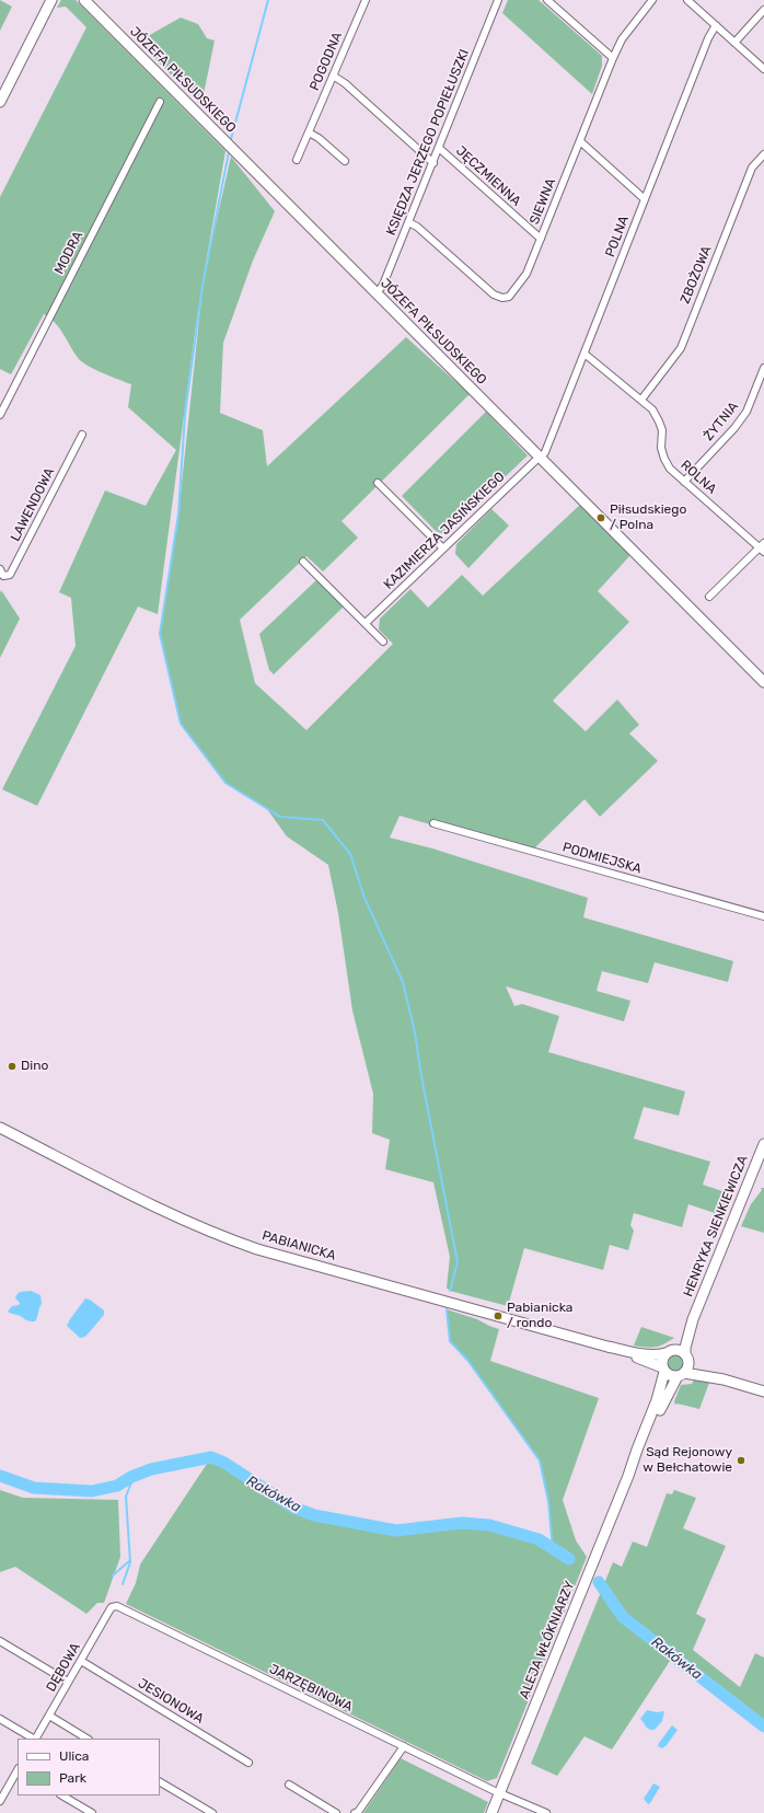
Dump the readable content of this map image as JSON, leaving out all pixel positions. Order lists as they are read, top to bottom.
{
  "streets": {
    "main road": [
      "JÓZEFA PIŁSUDSKIEGO",
      "HENRYKA SIENKIEWICZA",
      "PABIANICKA",
      "ALEJA WŁÓKNIARZY"
    ],
    "street": [
      "POGODNA",
      "KSIĘDZA JERZEGO POPIEŁUSZKI",
      "JĘCZMIENNA",
      "SIEWNA",
      "POLNA",
      "MODRA",
      "ZBOŻOWA",
      "ŻYTNIA",
      "ROLNA",
      "LAWENDOWA",
      "KAZIMIERZA JASIŃSKIEGO",
      "PODMIEJSKA",
      "DĘBOWA",
      "JARZĘBINOWA",
      "JESIONOWA"
    ]
  },
  "crossings": [
    ["JÓZEFA PIŁSUDSKIEGO", "KSIĘDZA JERZEGO POPIEŁUSZKI"],
    ["JÓZEFA PIŁSUDSKIEGO", "POLNA"],
    ["JÓZEFA PIŁSUDSKIEGO", "KAZIMIERZA JASIŃSKIEGO"],
    ["KSIĘDZA JERZEGO POPIEŁUSZKI", "JĘCZMIENNA"],
    ["KSIĘDZA JERZEGO POPIEŁUSZKI", "SIEWNA"],
    ["JĘCZMIENNA", "SIEWNA"],
    ["POLNA", "ROLNA"],
    ["POLNA", "KAZIMIERZA JASIŃSKIEGO"],
    ["ZBOŻOWA", "ROLNA"],
    ["ŻYTNIA", "ROLNA"],
    ["HENRYKA SIENKIEWICZA", "PABIANICKA"],
    ["HENRYKA SIENKIEWICZA", "ALEJA WŁÓKNIARZY"],
    ["PABIANICKA", "ALEJA WŁÓKNIARZY"],
    ["ALEJA WŁÓKNIARZY", "JARZĘBINOWA"],
    ["DĘBOWA", "JARZĘBINOWA"],
    ["DĘBOWA", "JESIONOWA"]
  ],
  "water": ["Rakówka"],
  "places": [
    "Piłsudskiego / Polna",
    "Dino",
    "Pabianicka / rondo",
    "Sąd Rejonowy w Bełchatowie"
  ],
  "legend": ["Ulica", "Park"]
}
